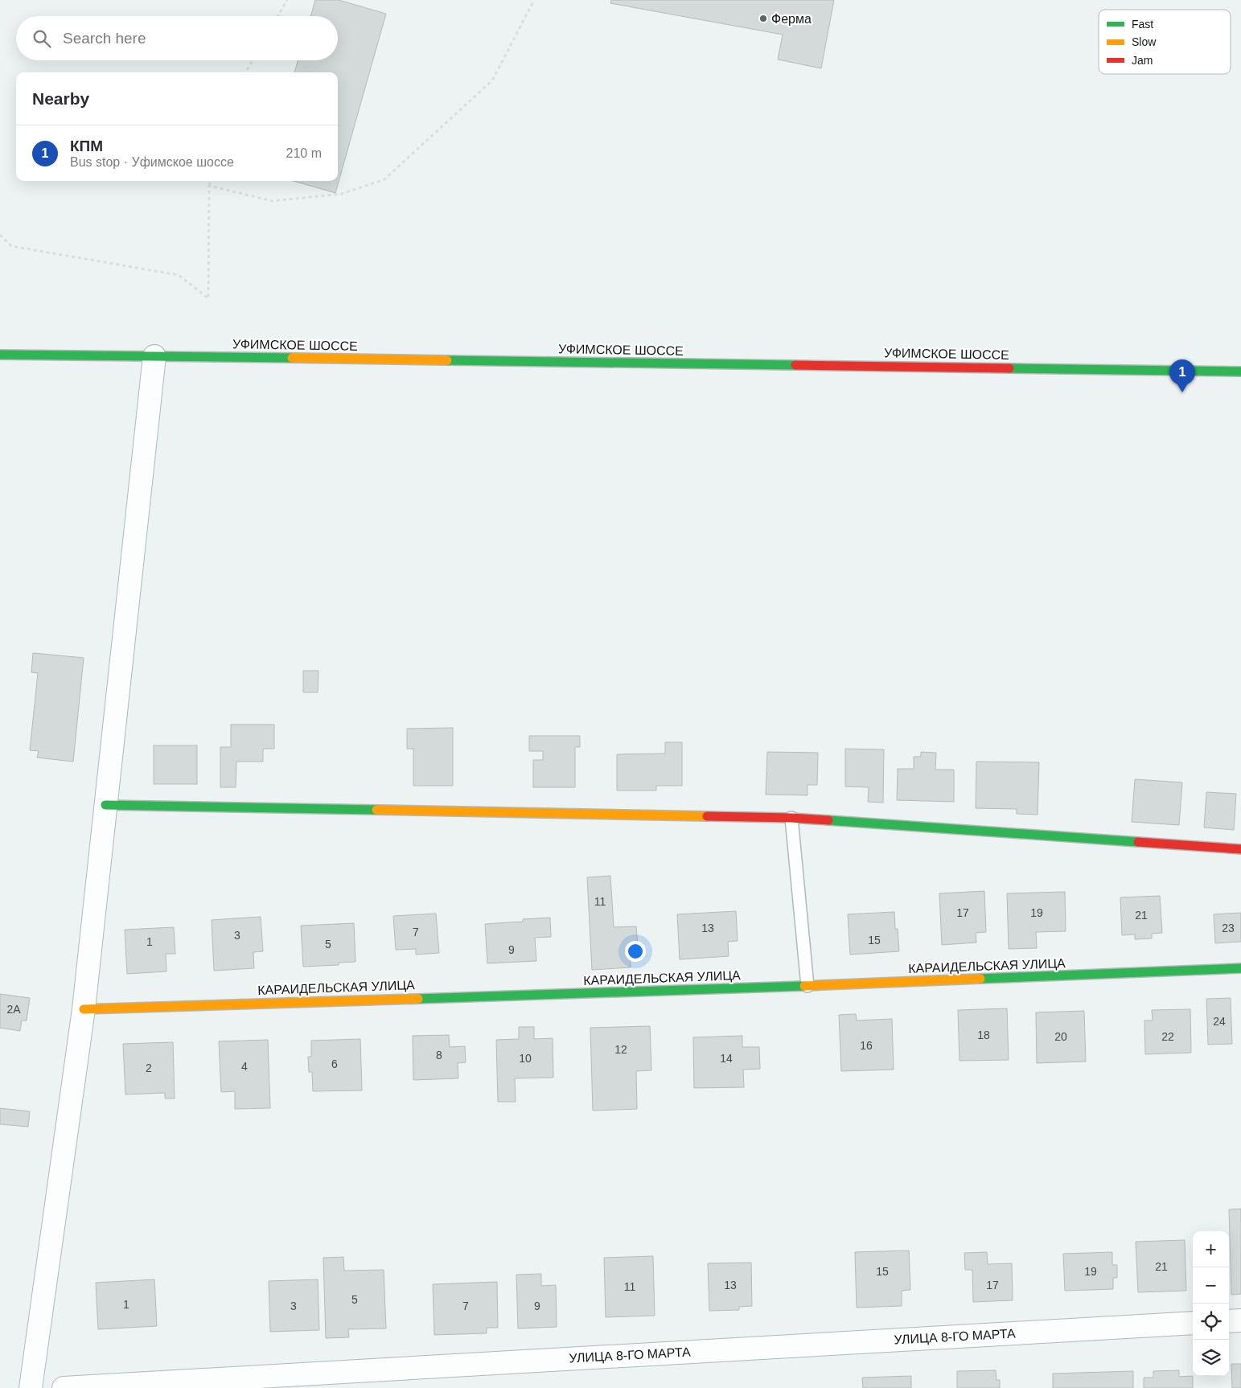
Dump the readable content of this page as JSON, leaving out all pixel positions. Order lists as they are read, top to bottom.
{
  "streets": {
    "street": ["УФИМСКОЕ ШОССЕ", "КАРАИДЕЛЬСКАЯ УЛИЦА", "УЛИЦА 8-ГО МАРТА"]
  },
  "places": ["Ферма"],
  "house_numbers": [
    "11",
    "17",
    "19",
    "21",
    "13",
    "23",
    "7",
    "3",
    "15",
    "1",
    "5",
    "9",
    "2А",
    "24",
    "18",
    "20",
    "22",
    "16",
    "12",
    "8",
    "10",
    "14",
    "6",
    "4",
    "2",
    "21",
    "15",
    "19",
    "13",
    "17",
    "11",
    "5",
    "1",
    "3",
    "7",
    "9"
  ],
  "legend": ["Fast", "Slow", "Jam"],
  "page": {
    "search": "Search here",
    "heading": "Nearby",
    "list": [
      {
        "mark": "1",
        "name": "КПМ",
        "note": "Bus stop · Уфимское шоссе",
        "value": "210 m"
      }
    ],
    "pins": "1",
    "map_buttons": ["+", "−"]
  }
}
